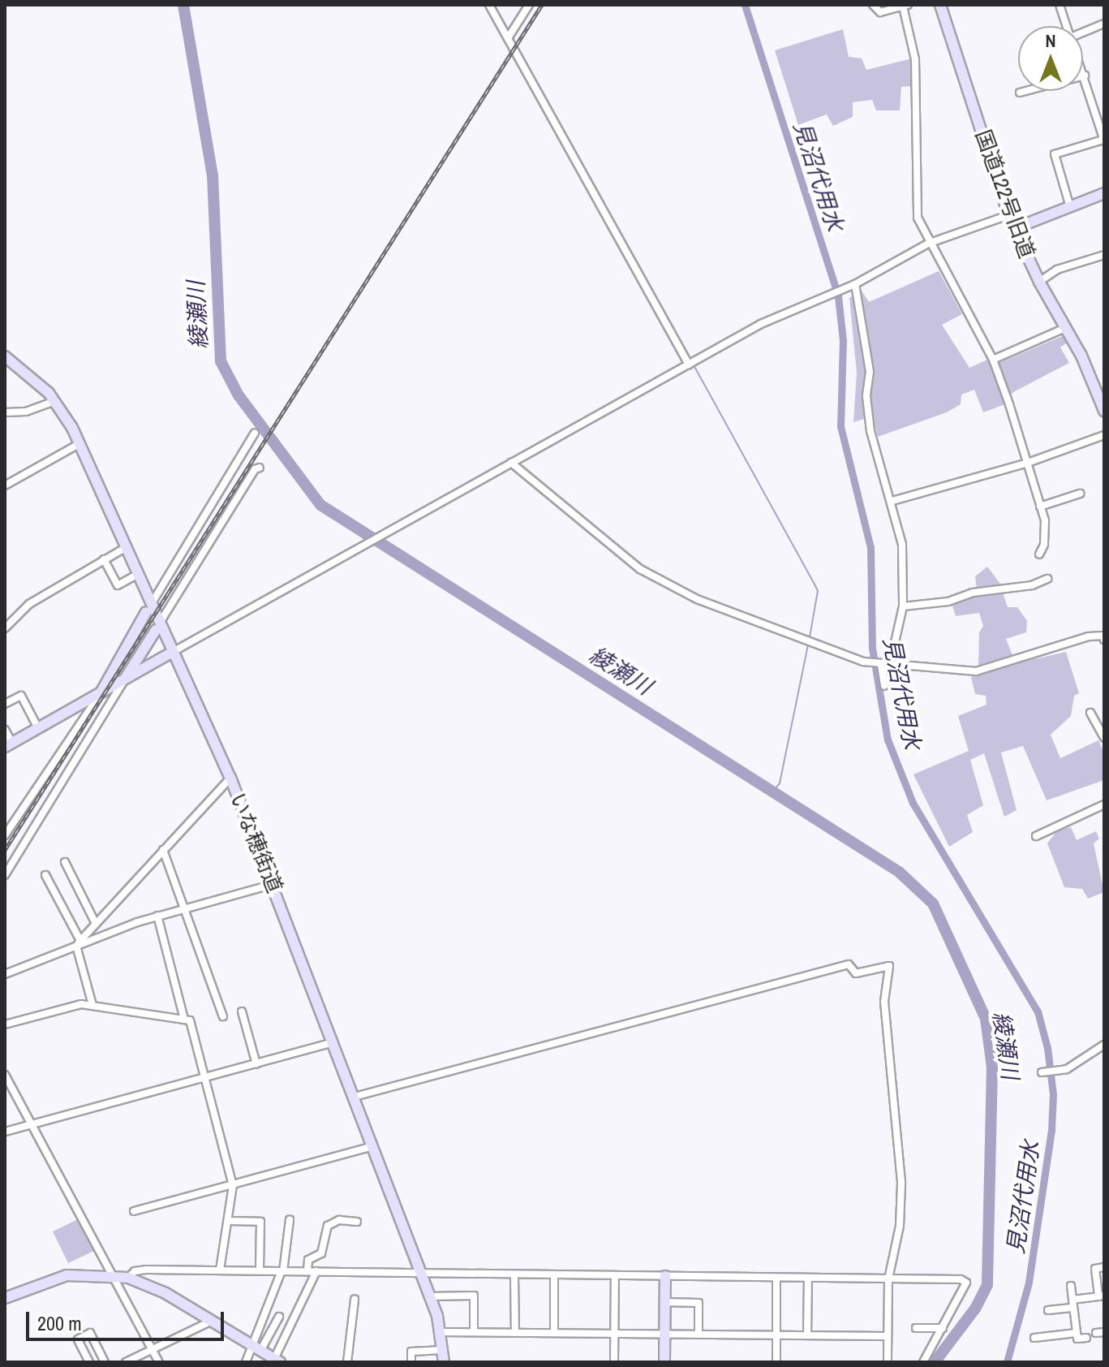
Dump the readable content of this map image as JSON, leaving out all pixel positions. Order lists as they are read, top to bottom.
{
  "streets": {
    "street": ["国道122号旧道", "いな穂街道"]
  },
  "water": ["見沼代用水", "綾瀬川"],
  "scale_bar": "200 m",
  "north": "top"
}
